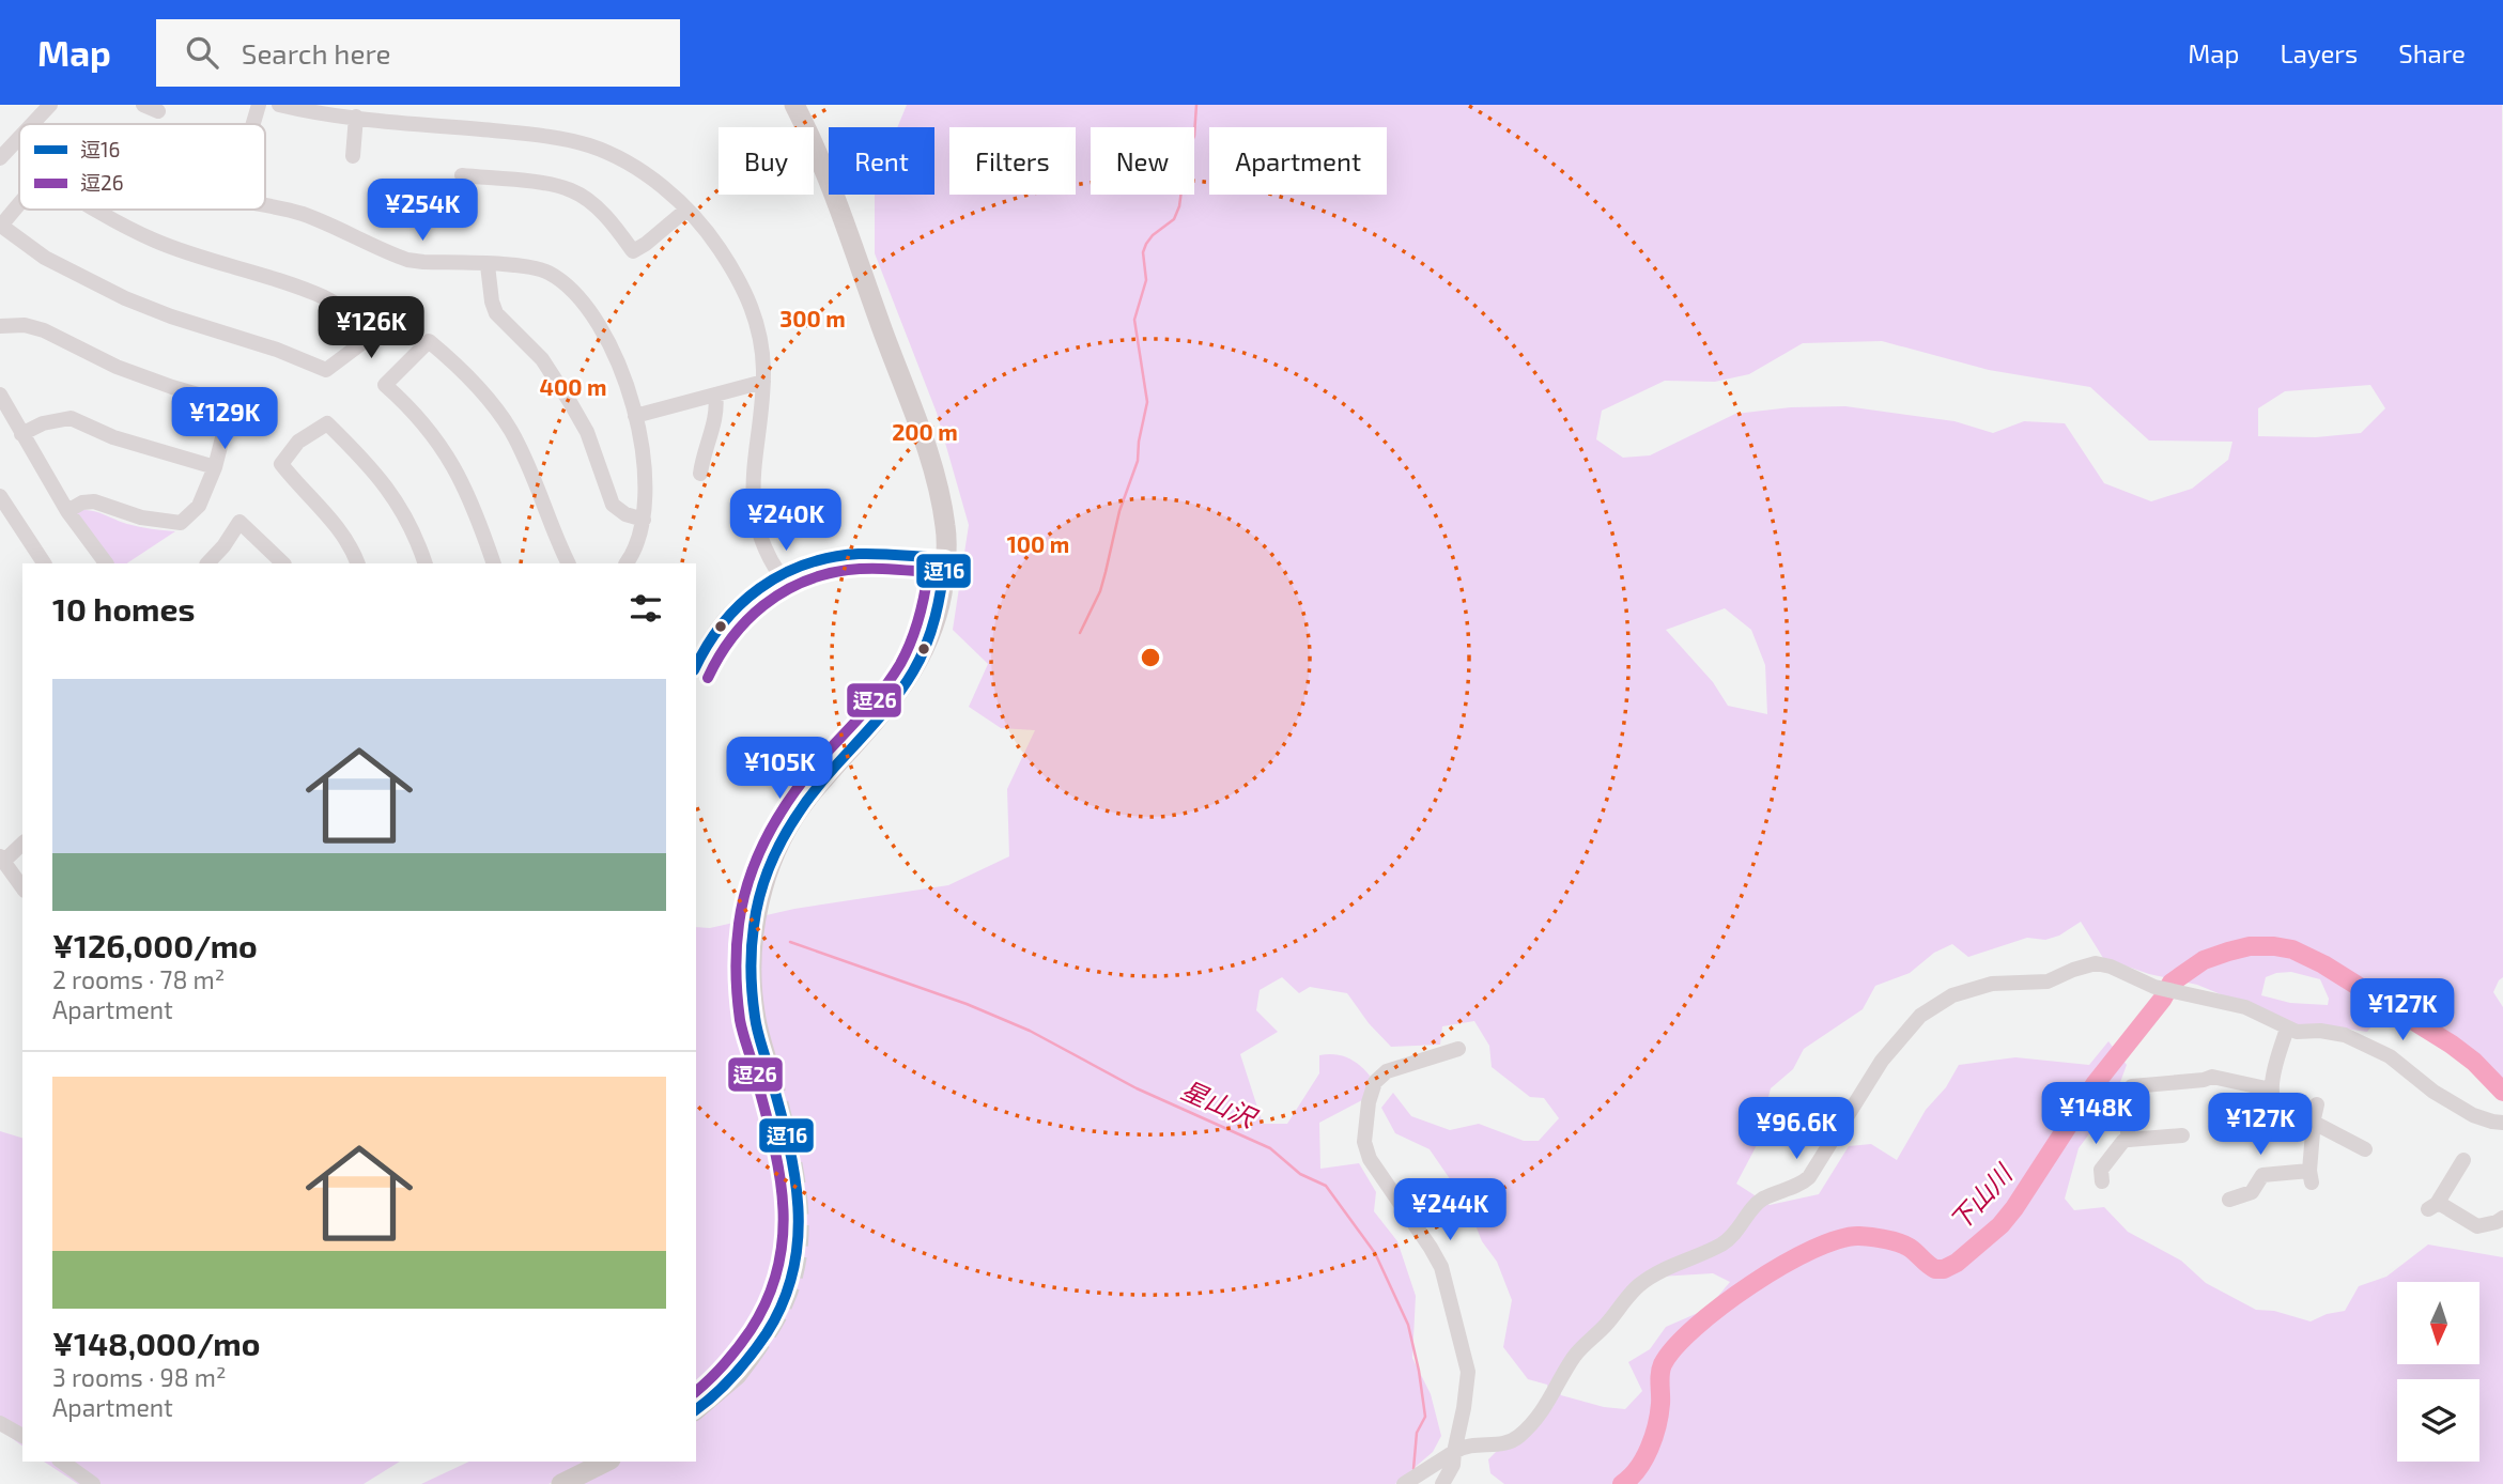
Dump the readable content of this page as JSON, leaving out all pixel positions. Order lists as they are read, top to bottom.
{
  "water": ["星山沢", "下山川"],
  "lines": ["transit line 逗16", "transit line 逗26"],
  "legend": ["逗16", "逗26"],
  "north": "bottom",
  "page": {
    "header": "Map",
    "search": "Search here",
    "nav": ["Map", "Layers", "Share"],
    "chip": [
      "Buy",
      "Rent",
      "Filters",
      "New",
      "Apartment"
    ],
    "price": [
      "¥254K",
      "¥126K",
      "¥129K",
      "¥240K",
      "¥105K",
      "¥127K",
      "¥148K",
      "¥127K",
      "¥96.6K",
      "¥244K"
    ],
    "heading": "10 homes",
    "list": [
      {
        "name": "¥126,000/mo",
        "note": "2 rooms · 78 m² · Apartment"
      },
      {
        "name": "¥148,000/mo",
        "note": "3 rooms · 98 m² · Apartment"
      }
    ]
  },
  "rings": [
    "300 m",
    "400 m",
    "200 m",
    "100 m"
  ]
}
